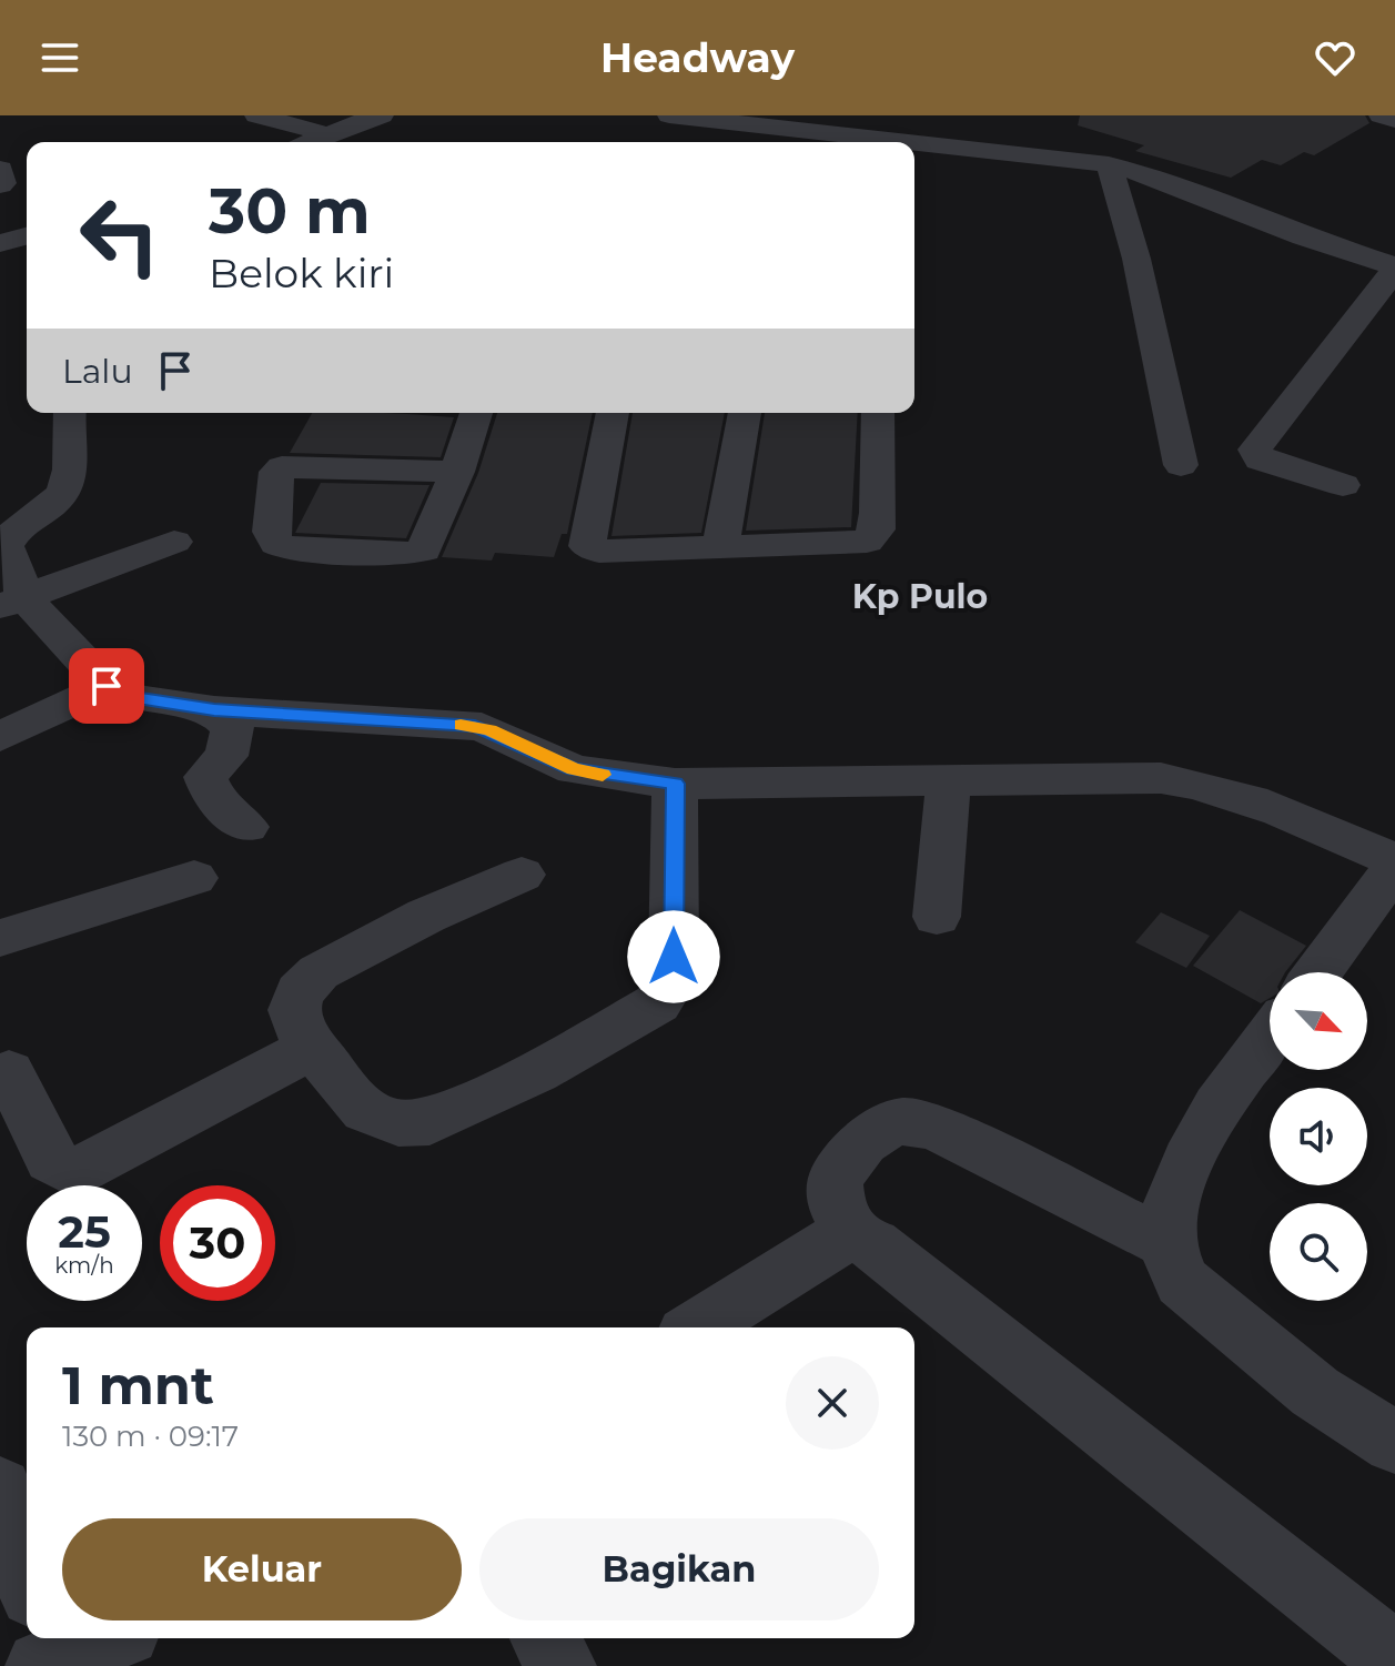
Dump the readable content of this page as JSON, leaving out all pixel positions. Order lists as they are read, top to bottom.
{
  "districts": ["Kp Pulo"],
  "north": "bottom right",
  "page": {
    "header": "Headway",
    "turn": ["30 m", "Belok kiri"],
    "then": "Lalu",
    "speed": "25 km/h",
    "limit": "30",
    "heading": ["1 mnt", "130 m · 09:17"],
    "buttons": ["Keluar", "Bagikan"]
  }
}
